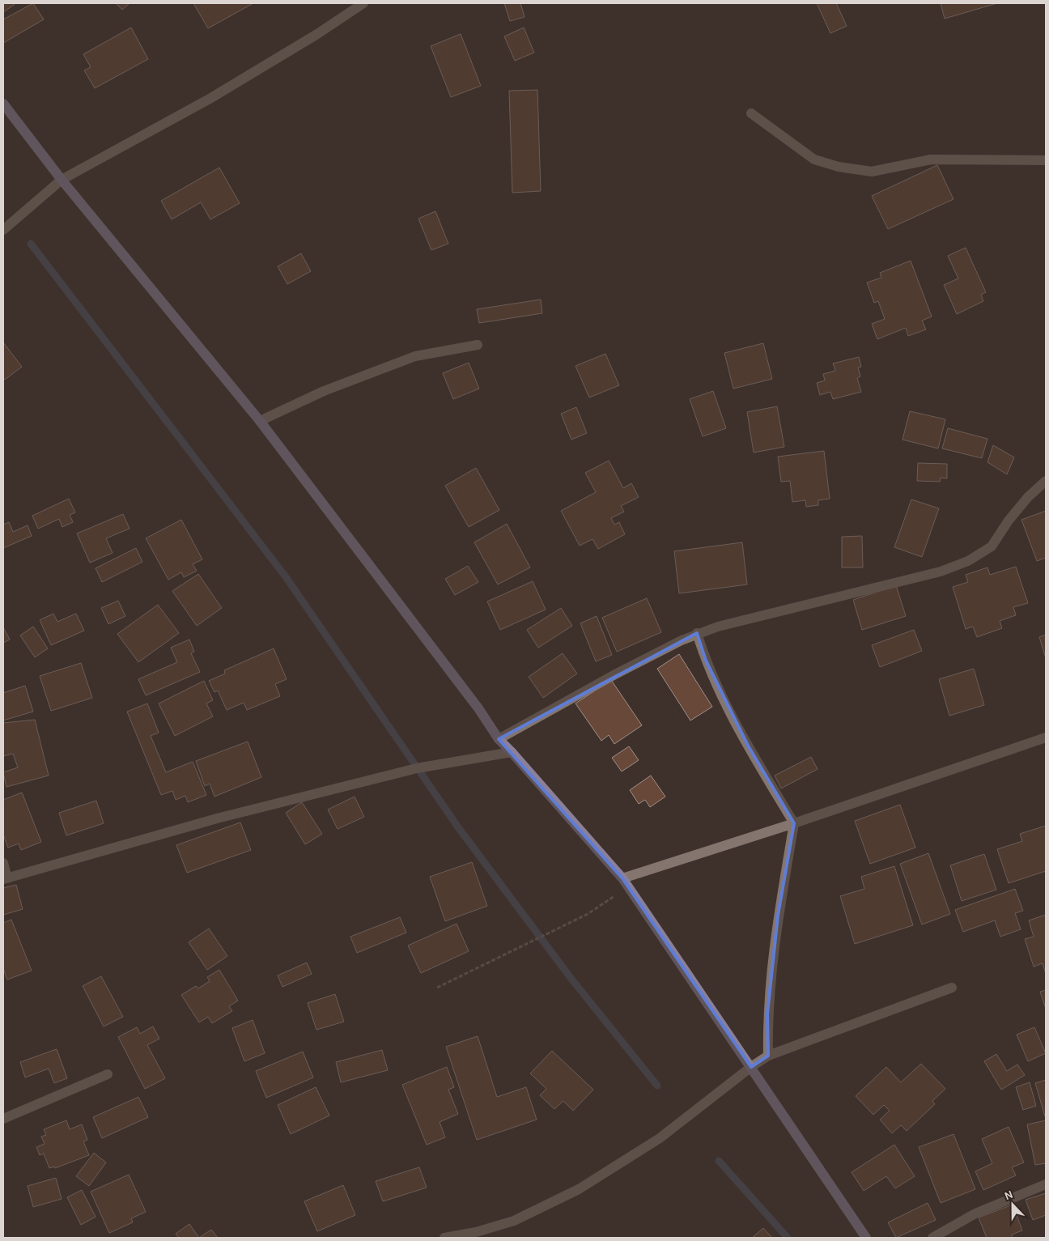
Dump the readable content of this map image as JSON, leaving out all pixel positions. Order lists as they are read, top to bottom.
{
  "north": "top"
}
